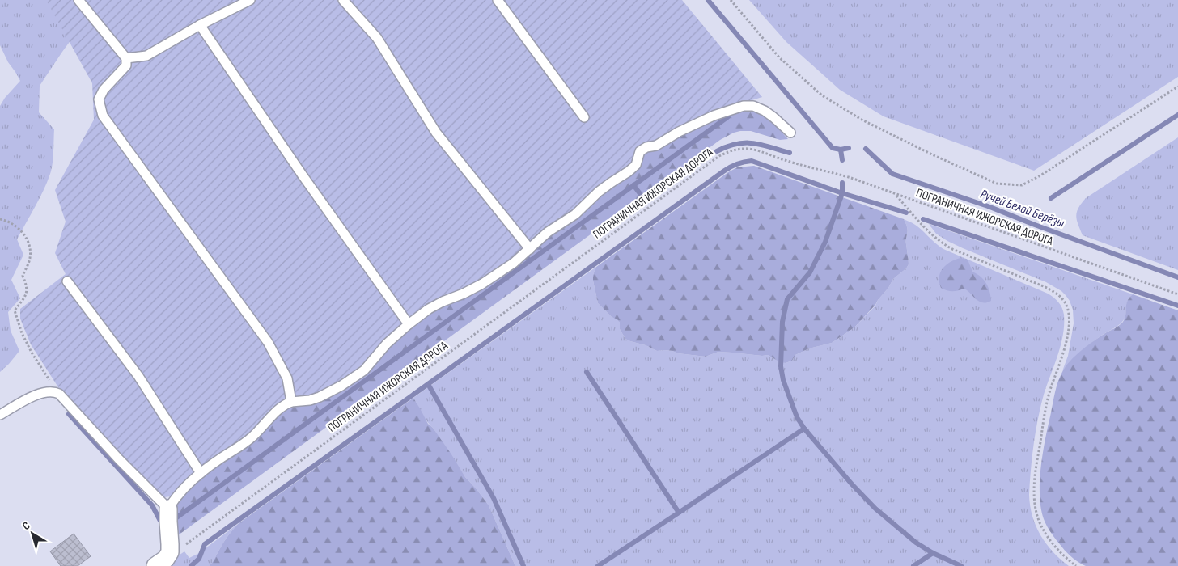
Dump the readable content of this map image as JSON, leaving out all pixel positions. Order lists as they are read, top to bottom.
{
  "streets": {
    "path": ["ПОГРАНИЧНАЯ ИЖОРСКАЯ ДОРОГА"]
  },
  "water": ["Ручей Белой Берёзы"],
  "north": "top left"
}
